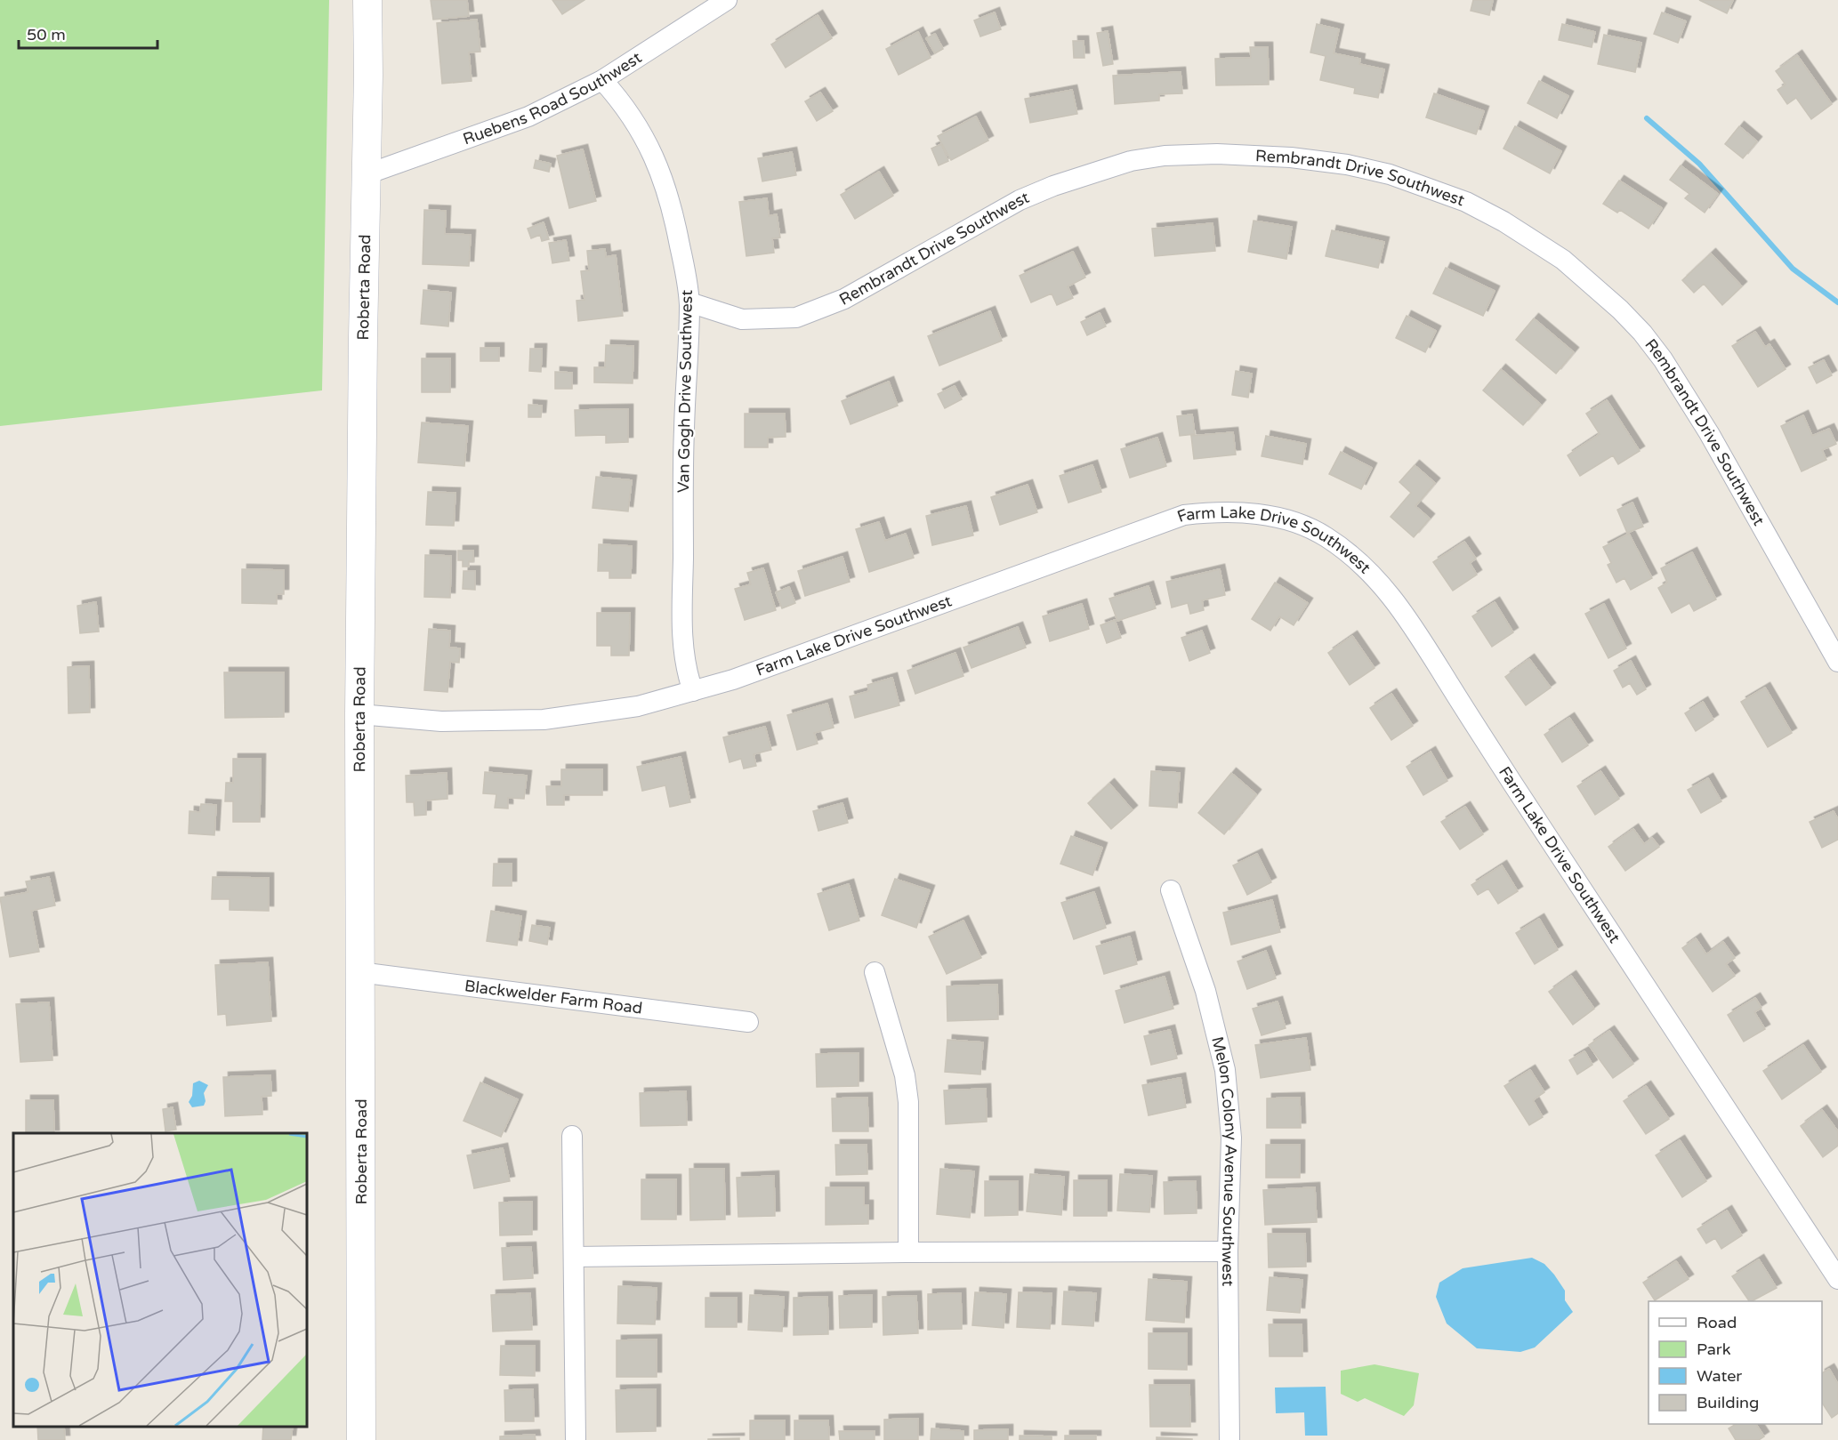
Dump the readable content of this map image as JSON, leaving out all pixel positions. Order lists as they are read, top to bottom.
{
  "streets": {
    "street": [
      "Ruebens Road Southwest",
      "Rembrandt Drive Southwest",
      "Roberta Road",
      "Van Gogh Drive Southwest",
      "Farm Lake Drive Southwest",
      "Blackwelder Farm Road",
      "Melon Colony Avenue Southwest"
    ]
  },
  "crossings": [
    ["Ruebens Road Southwest", "Roberta Road"],
    ["Ruebens Road Southwest", "Van Gogh Drive Southwest"],
    ["Rembrandt Drive Southwest", "Van Gogh Drive Southwest"],
    ["Roberta Road", "Farm Lake Drive Southwest"],
    ["Roberta Road", "Blackwelder Farm Road"],
    ["Van Gogh Drive Southwest", "Farm Lake Drive Southwest"]
  ],
  "legend": [
    "Road",
    "Park",
    "Water",
    "Building"
  ],
  "scale_bar": "50 m"
}
